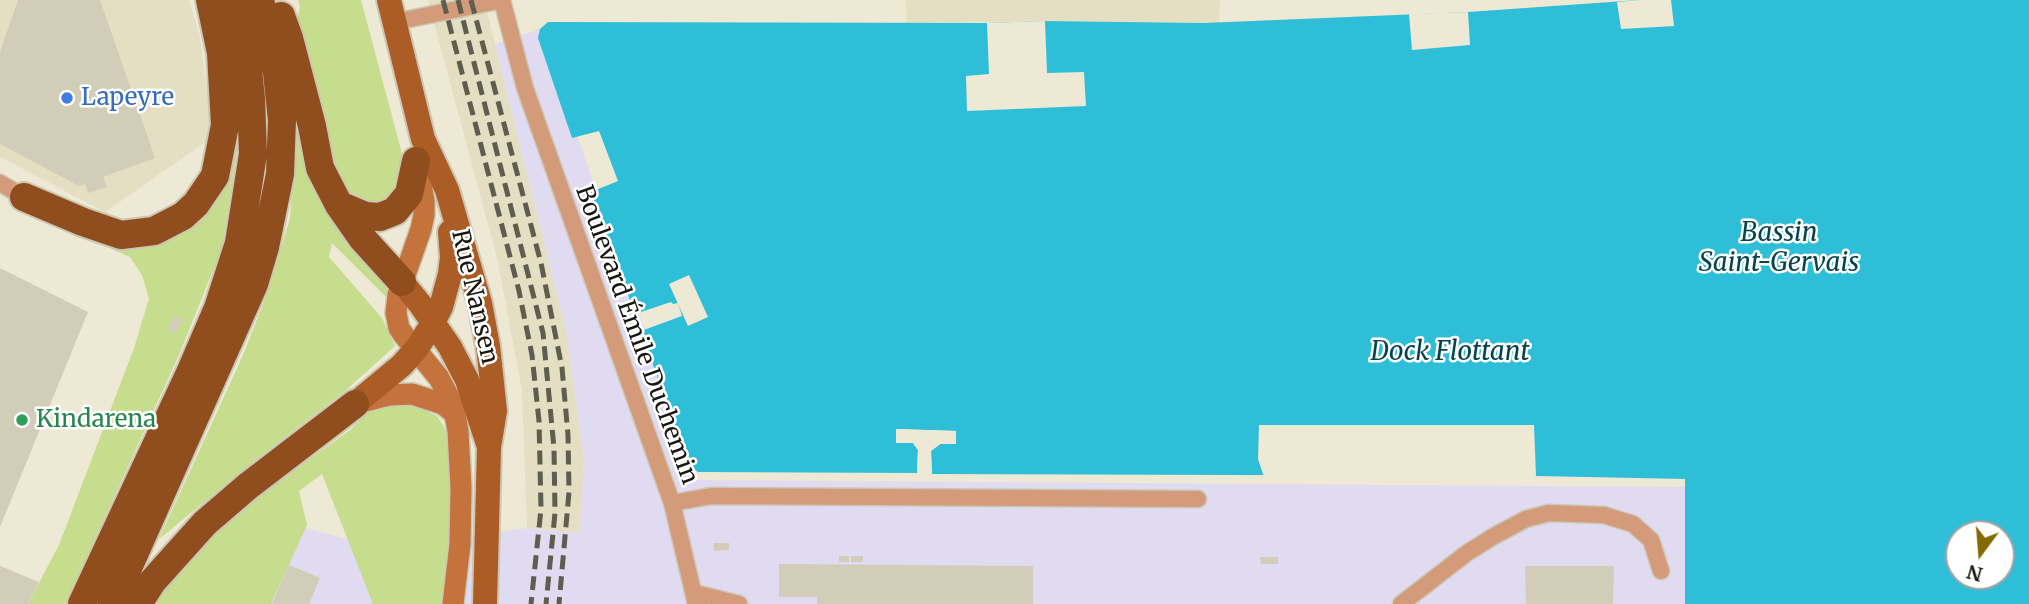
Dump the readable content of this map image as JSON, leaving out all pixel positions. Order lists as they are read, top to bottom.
{
  "streets": {
    "main road": ["Rue Nansen"],
    "street": ["Boulevard Émile Duchemin"]
  },
  "water": ["Bassin Saint-Gervais", "Dock Flottant"],
  "places": ["Lapeyre", "Kindarena"],
  "north": "bottom"
}
